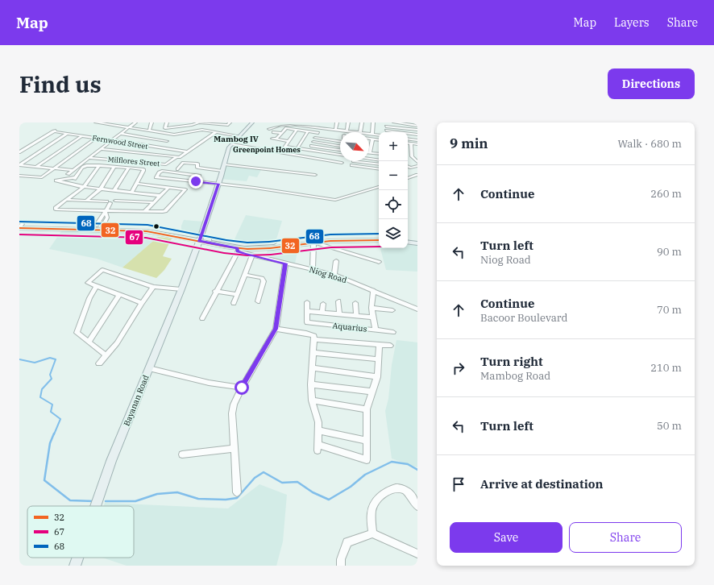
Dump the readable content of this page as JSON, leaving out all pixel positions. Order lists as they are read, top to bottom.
{
  "streets": {
    "main road": ["Bayanan Road"],
    "street": [
      "Fernwood Street",
      "Milflores Street",
      "Niog Road",
      "Aquarius"
    ]
  },
  "crossings": [
    ["Fernwood Street", "Milflores Street"]
  ],
  "districts": ["Mambog IV", "Greenpoint Homes"],
  "lines": ["transit line 68", "transit line 32", "transit line 67"],
  "legend": ["32", "67", "68"],
  "north": "bottom right",
  "page": {
    "header": "Map",
    "nav": ["Map", "Layers", "Share"],
    "buttons": [
      "Directions",
      ["Save", "Share"]
    ],
    "title": "Find us",
    "heading": ["9 min", "Walk · 680 m"],
    "map_buttons": ["+", "−"],
    "list": [
      ["Continue", "260 m"],
      ["Turn left", "Niog Road", "90 m"],
      ["Continue", "Bacoor Boulevard", "70 m"],
      ["Turn right", "Mambog Road", "210 m"],
      ["Turn left", "50 m"],
      "Arrive at destination"
    ]
  }
}
